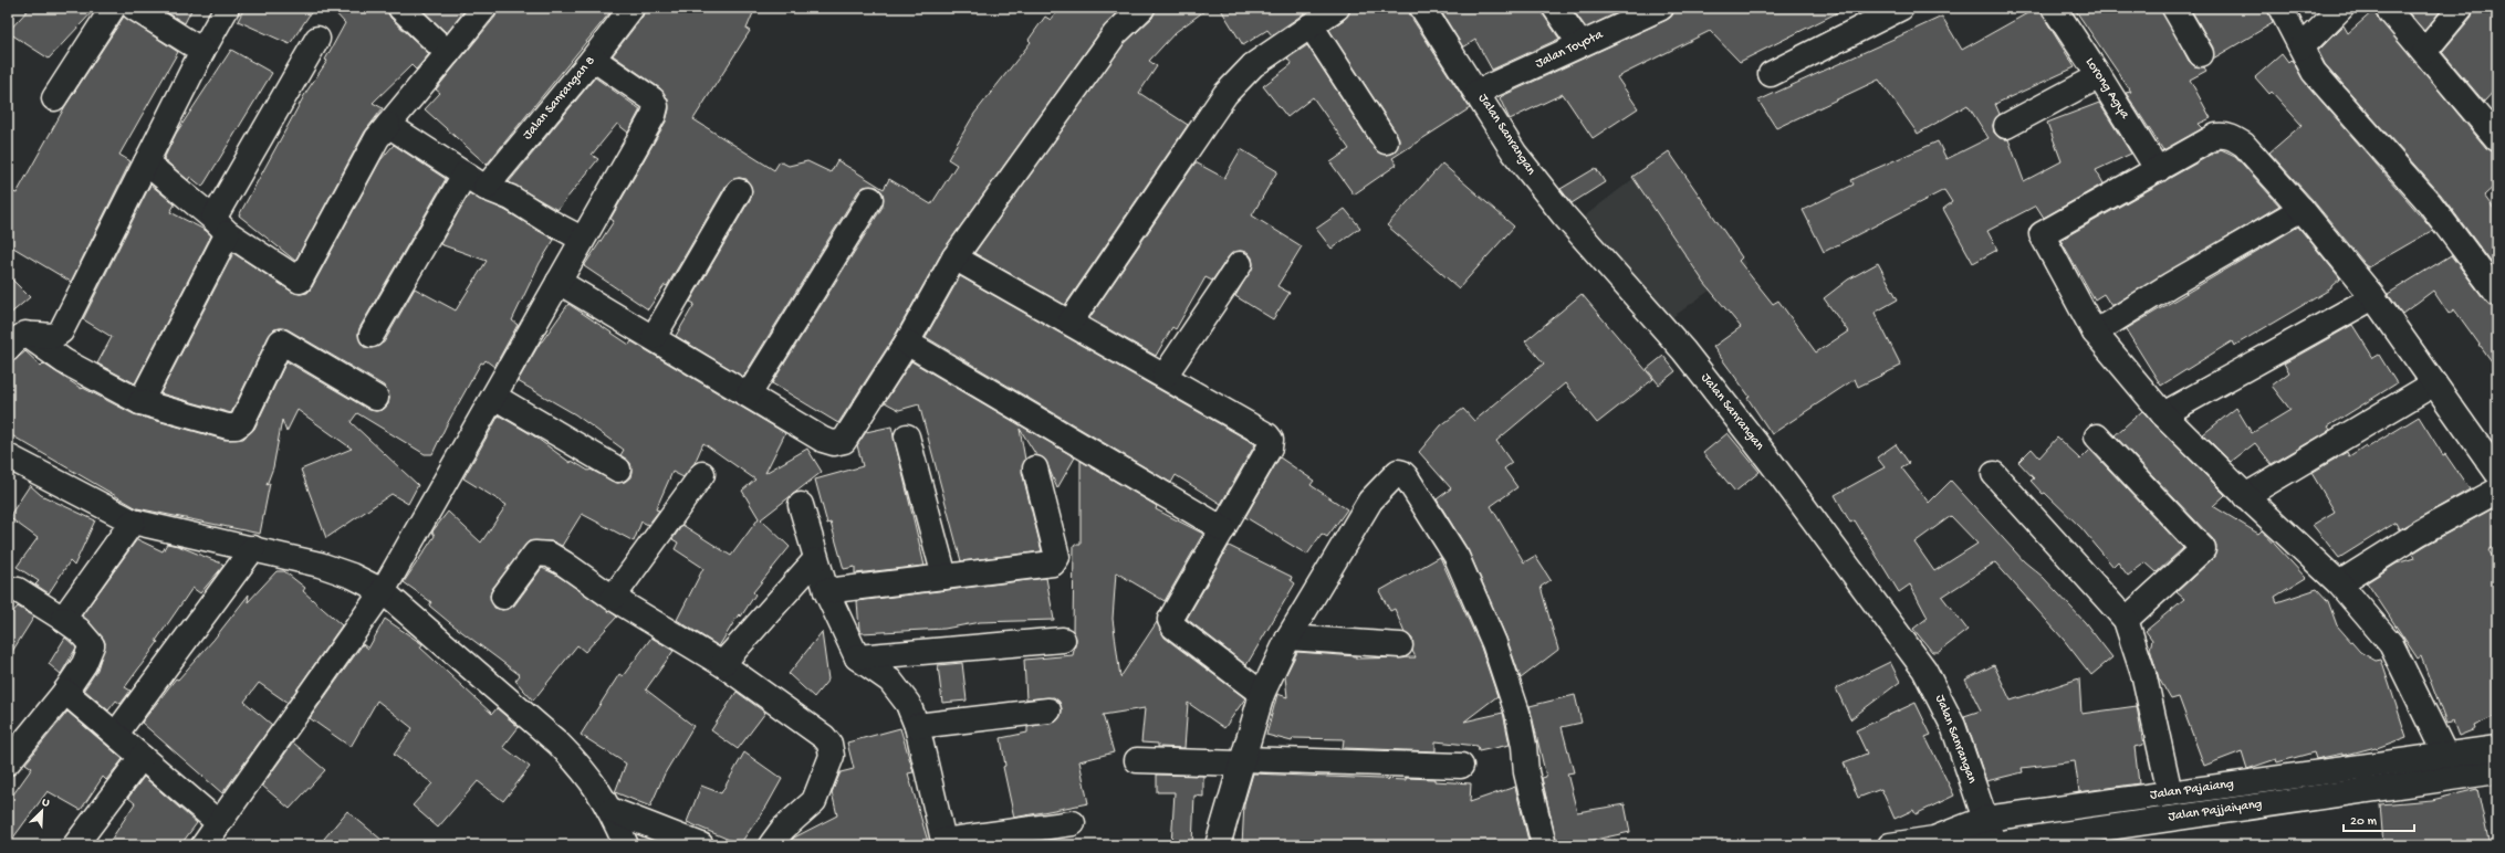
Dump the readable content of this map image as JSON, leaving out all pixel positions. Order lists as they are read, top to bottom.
{
  "streets": {
    "street": [
      "Jalan Toyota",
      "Lorong Agya",
      "Jalan Sanrangan 8",
      "Jalan Sanrangan",
      "Jalan Pajaiang",
      "Jalan Pajjaiyang"
    ]
  },
  "crossings": [
    ["Jalan Toyota", "Jalan Sanrangan"],
    ["Jalan Sanrangan", "Jalan Pajaiang"],
    ["Jalan Sanrangan", "Jalan Pajjaiyang"],
    ["Jalan Pajaiang", "Jalan Pajjaiyang"]
  ],
  "scale_bar": "20 m",
  "north": "top right"
}
